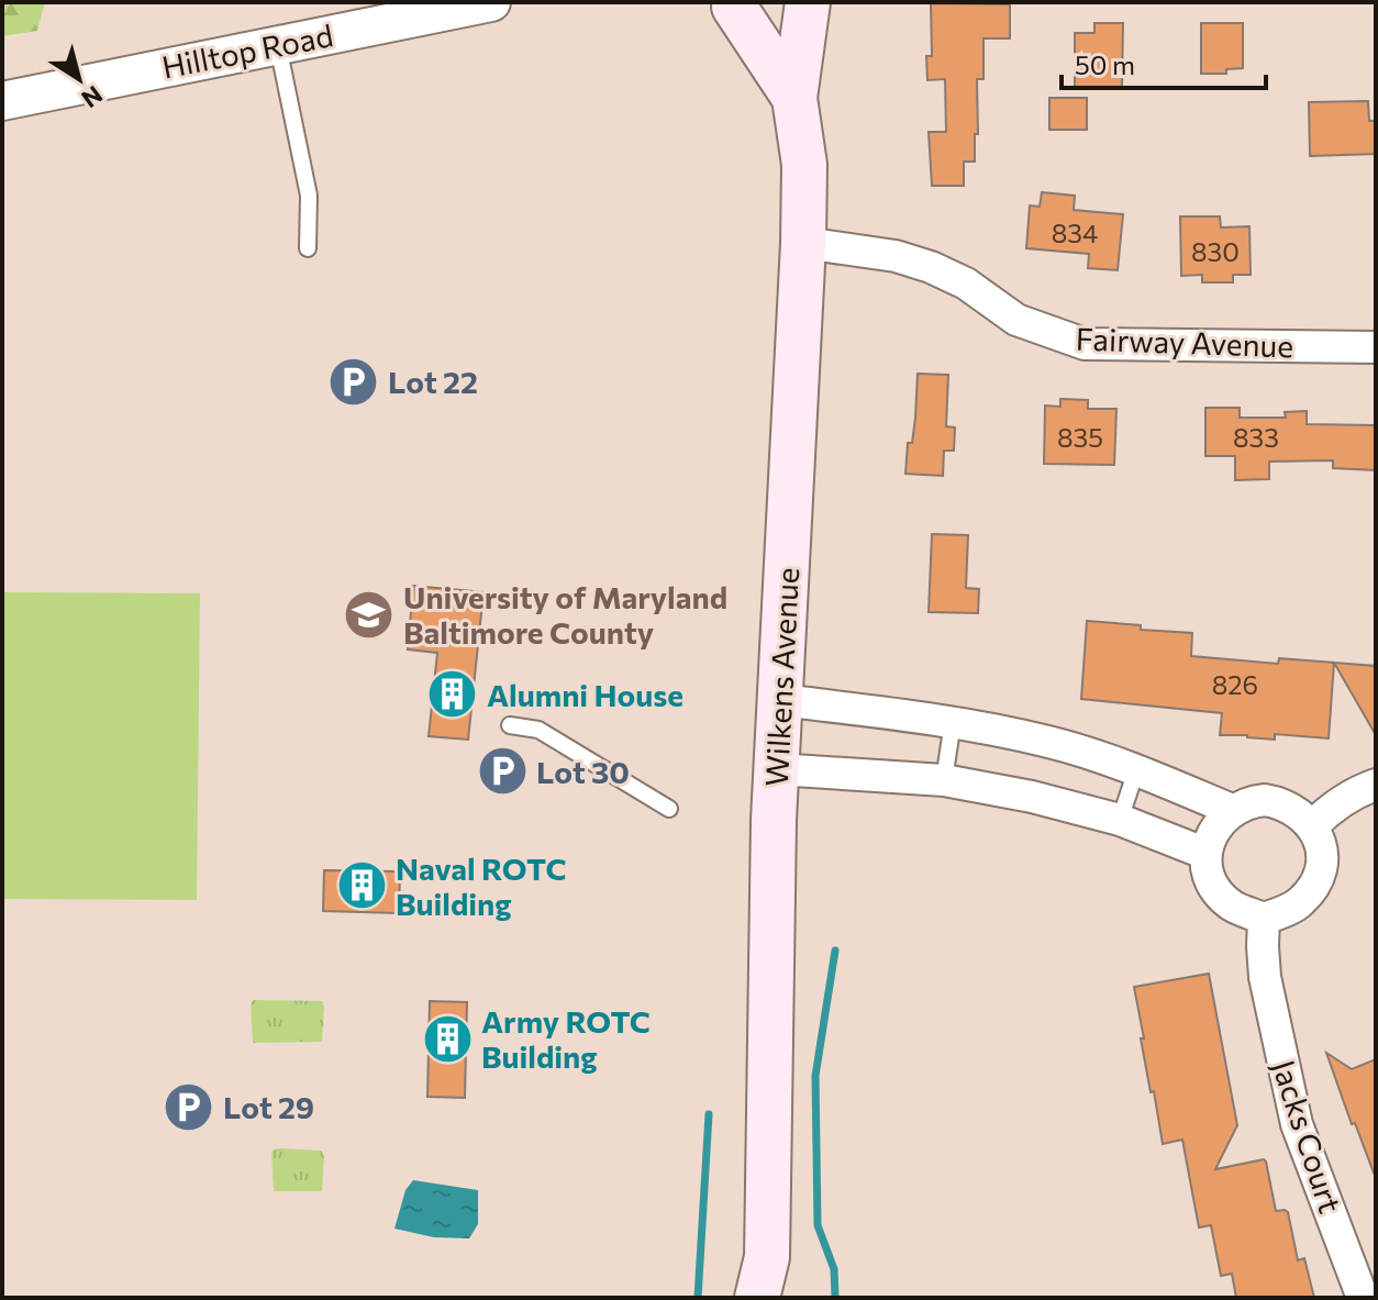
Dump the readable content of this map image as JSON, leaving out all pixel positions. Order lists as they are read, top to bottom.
{
  "streets": {
    "main road": ["Wilkens Avenue"],
    "street": ["Hilltop Road", "Fairway Avenue", "Jacks Court"]
  },
  "crossings": [
    ["Fairway Avenue", "Wilkens Avenue"]
  ],
  "places": {
    "parking": ["Lot 22", "Lot 30", "Lot 29"],
    "school or university": ["University of Maryland Baltimore County"],
    "building": ["Alumni House", "Naval ROTC Building", "Army ROTC Building"]
  },
  "house_numbers": [
    "834",
    "830",
    "835",
    "833",
    "826"
  ],
  "scale_bar": "50 m",
  "north": "bottom right"
}
